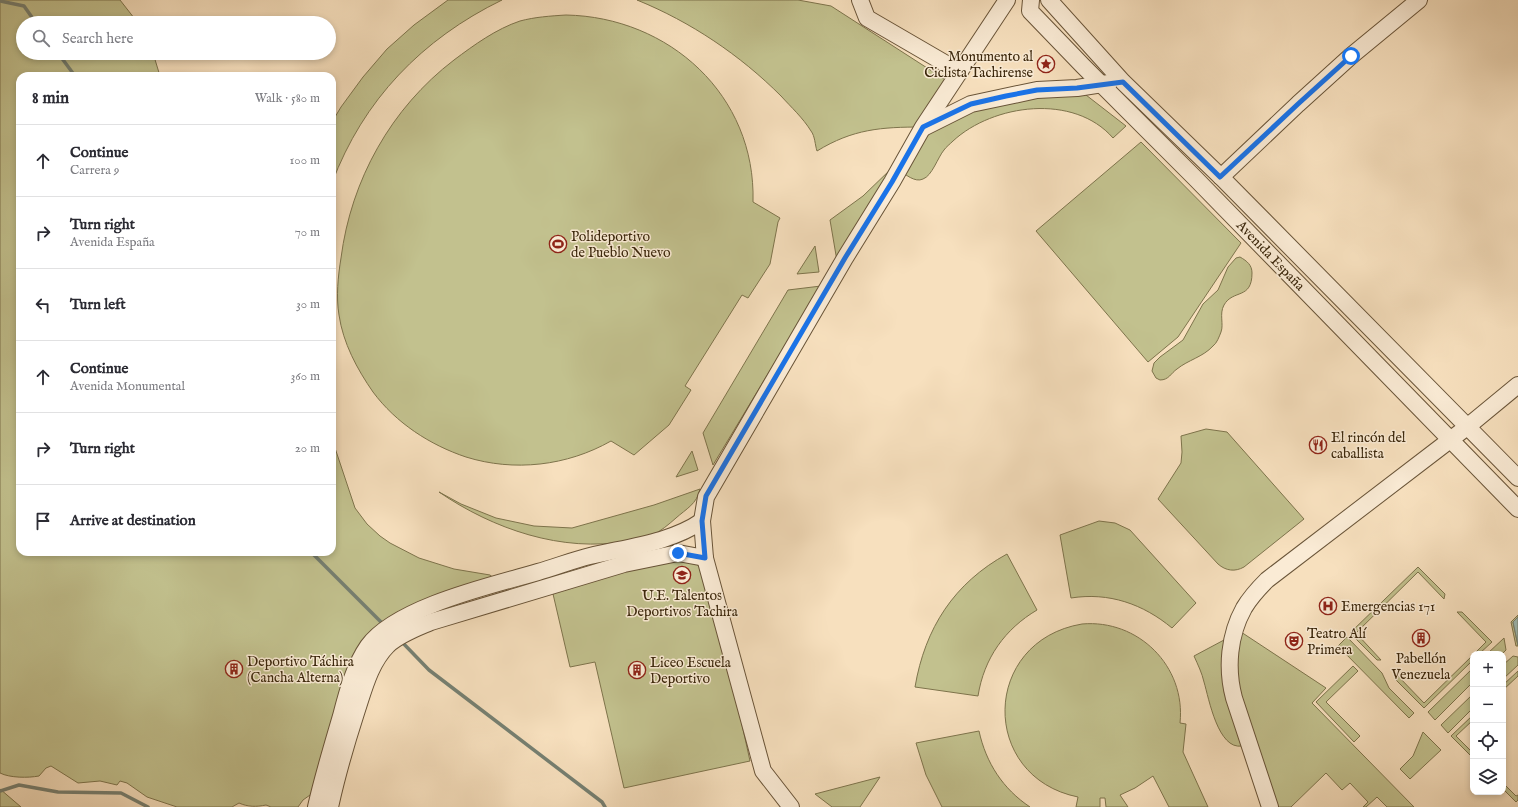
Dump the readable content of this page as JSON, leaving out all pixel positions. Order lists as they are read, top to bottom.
{
  "streets": {
    "street": ["Avenida España"]
  },
  "places": {
    "place": ["Monumento al Ciclista Tachirense"],
    "sports": ["Polideportivo de Pueblo Nuevo"],
    "restaurant": ["El rincón del caballista"],
    "school or university": ["U.E. Talentos Deportivos Tachira"],
    "hospital": ["Emergencias 171"],
    "building": ["Pabellón Venezuela", "Deportivo Táchira (Cancha Alterna)", "Liceo Escuela Deportivo"],
    "theatre": ["Teatro Alí Primera"]
  },
  "page": {
    "search": "Search here",
    "heading": ["8 min", "Walk · 580 m"],
    "list": [
      ["Continue", "Carrera 9", "100 m"],
      ["Turn right", "Avenida España", "70 m"],
      ["Turn left", "30 m"],
      ["Continue", "Avenida Monumental", "360 m"],
      ["Turn right", "20 m"],
      "Arrive at destination"
    ],
    "map_buttons": ["+", "−"]
  }
}
